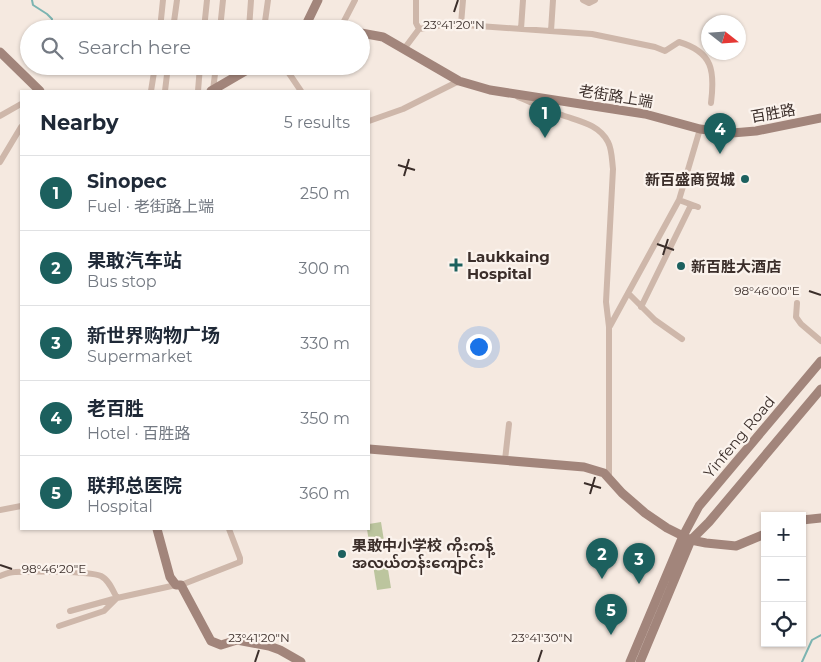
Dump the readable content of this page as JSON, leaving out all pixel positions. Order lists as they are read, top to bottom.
{
  "streets": {
    "main road": ["老街路上端", "百胜路", "Yinfeng Road"]
  },
  "crossings": [
    ["老街路上端", "百胜路"]
  ],
  "places": {
    "other": ["新百盛商贸城", "新百胜大酒店", "果敢中小学校 ကိုးကန့် အလယ်တန်းကျောင်း"],
    "health": ["Laukkaing Hospital"]
  },
  "north": "right",
  "page": {
    "search": "Search here",
    "heading": ["Nearby", "5 results"],
    "pins": [
      "1",
      "4",
      "2",
      "3",
      "5"
    ],
    "list": [
      {
        "mark": "1",
        "name": "Sinopec",
        "note": "Fuel · 老街路上端",
        "value": "250 m"
      },
      {
        "mark": "2",
        "name": "果敢汽车站",
        "note": "Bus stop",
        "value": "300 m"
      },
      {
        "mark": "3",
        "name": "新世界购物广场",
        "note": "Supermarket",
        "value": "330 m"
      },
      {
        "mark": "4",
        "name": "老百胜",
        "note": "Hotel · 百胜路",
        "value": "350 m"
      },
      {
        "mark": "5",
        "name": "联邦总医院",
        "note": "Hospital",
        "value": "360 m"
      }
    ],
    "map_buttons": ["+", "−"]
  },
  "coordinates": [
    "23°41'20\"N",
    "98°46'00\"E",
    "98°46'20\"E",
    "23°41'30\"N"
  ]
}
